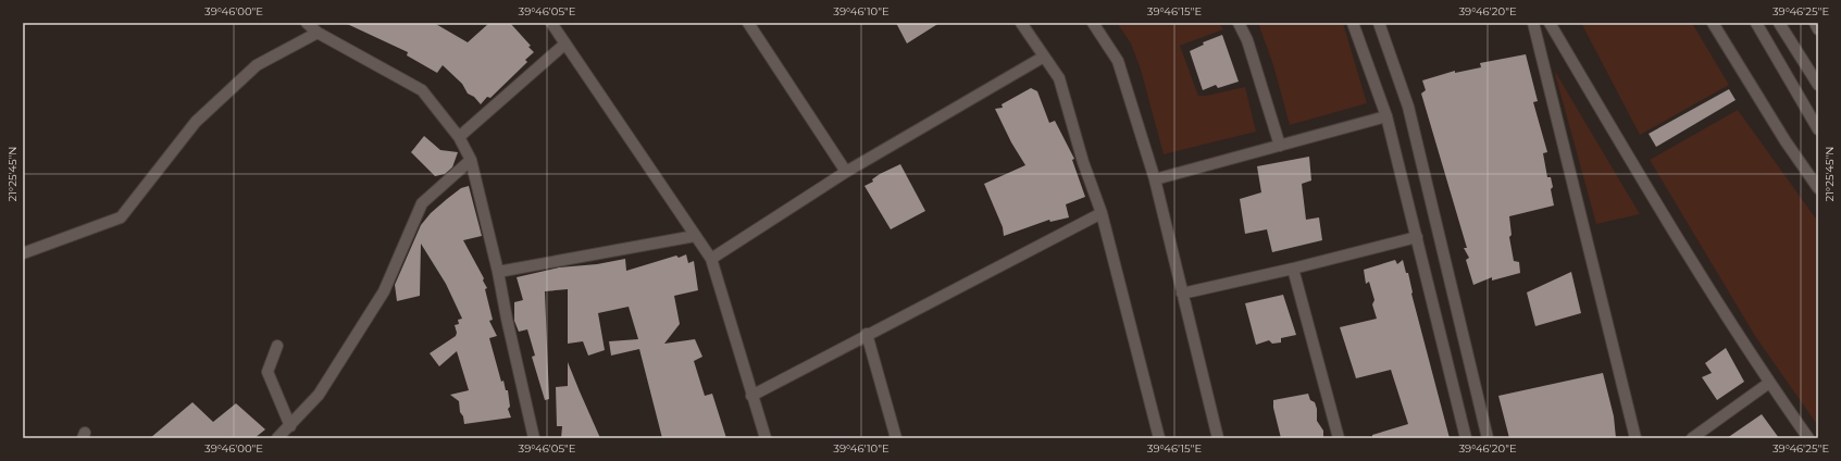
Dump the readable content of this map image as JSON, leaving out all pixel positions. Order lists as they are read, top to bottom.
{
  "coordinates": [
    "39°46'00\"E",
    "39°46'05\"E",
    "39°46'10\"E",
    "39°46'15\"E",
    "39°46'20\"E",
    "39°46'25\"E",
    "21°25'45\"N"
  ]
}
